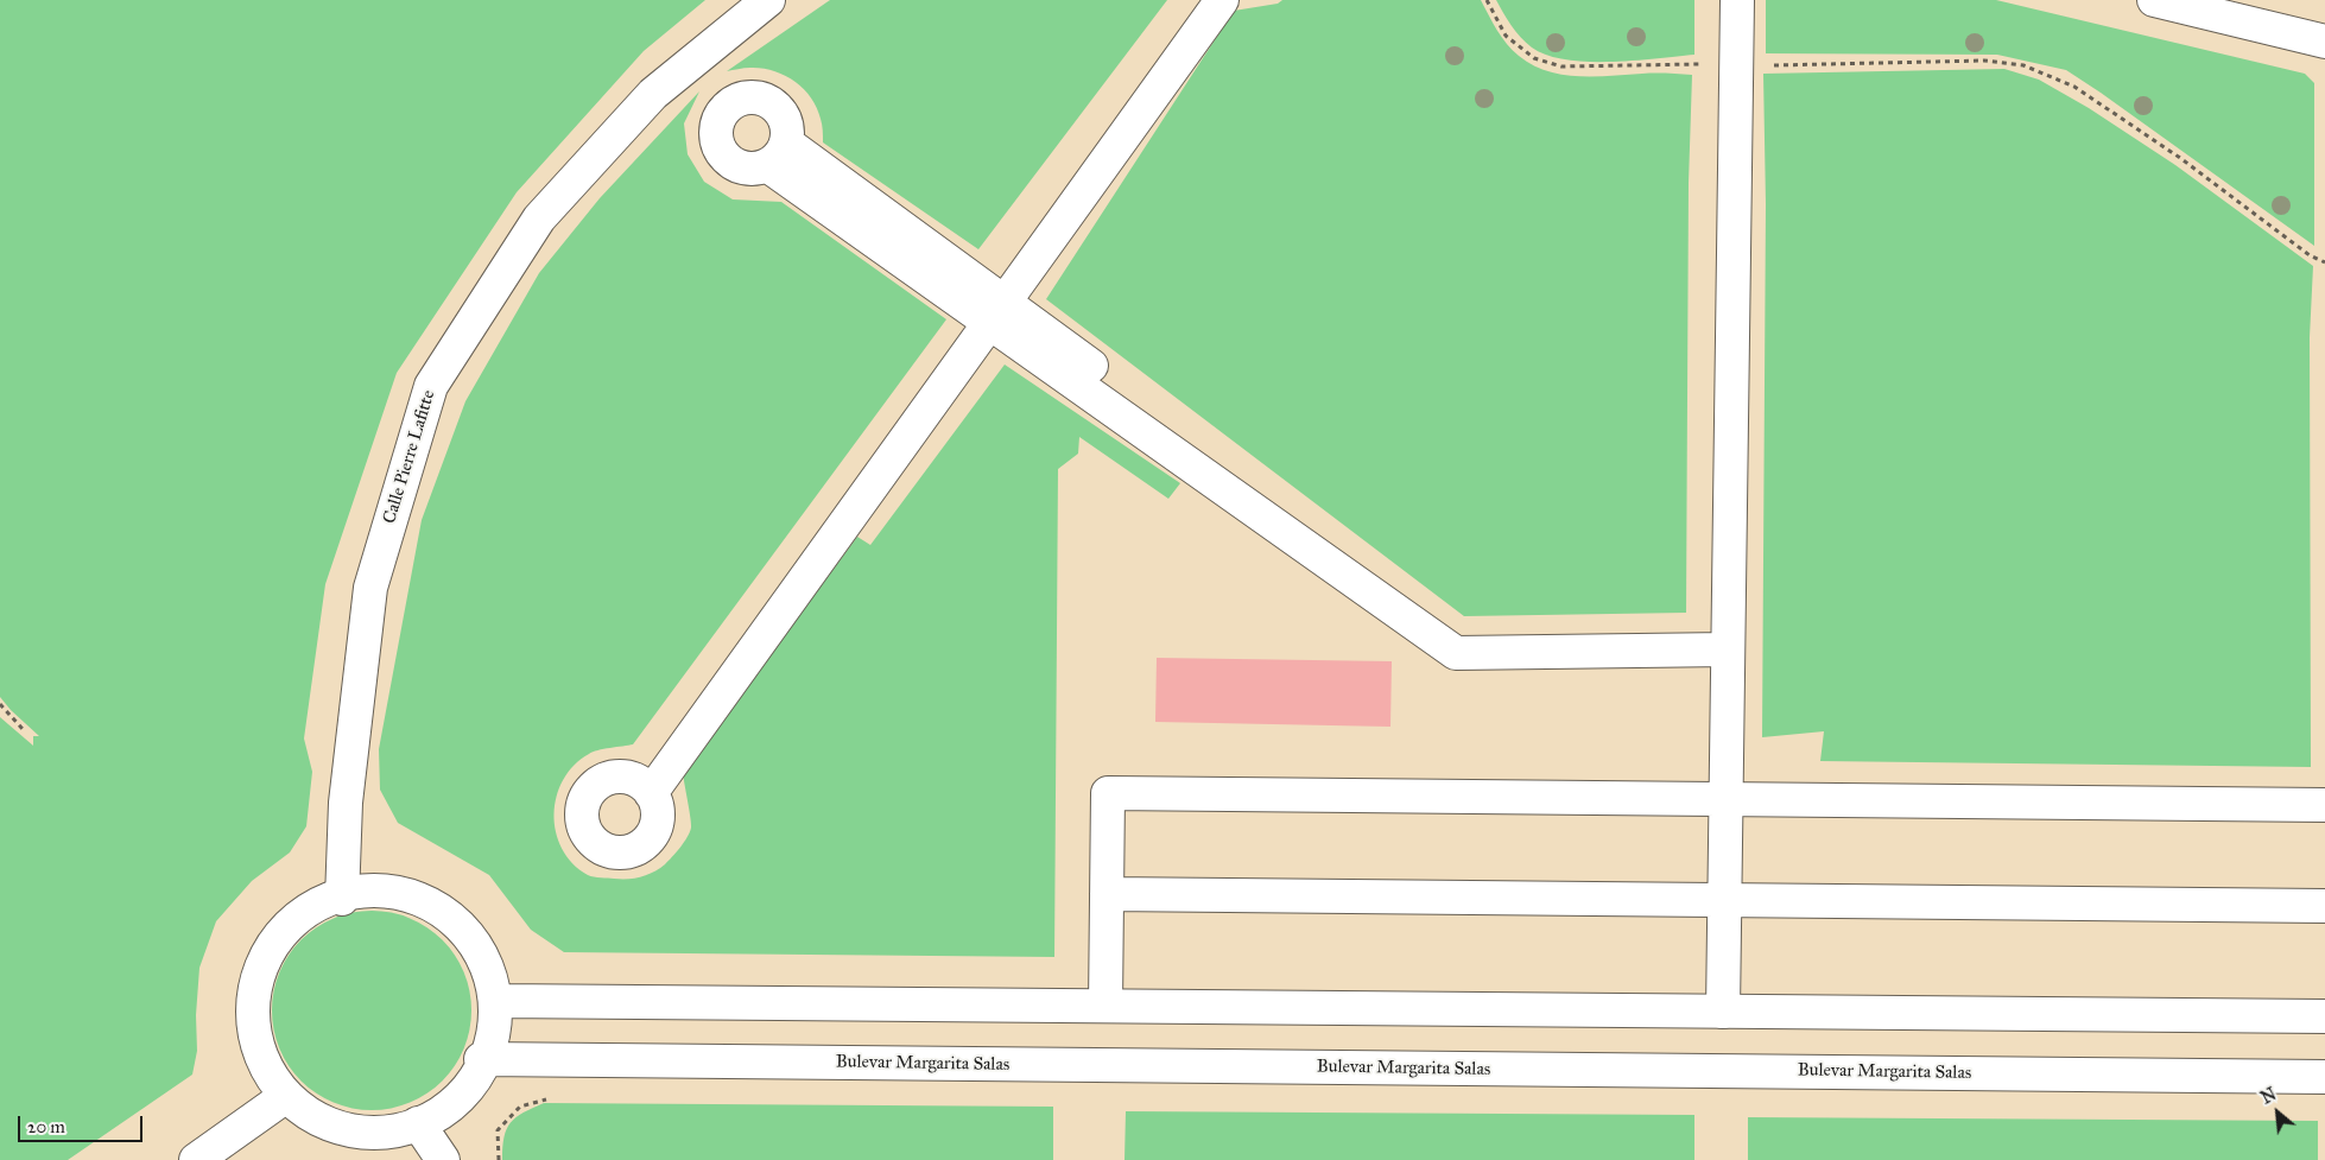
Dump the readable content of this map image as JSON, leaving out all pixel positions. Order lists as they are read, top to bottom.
{
  "streets": {
    "street": ["Calle Pierre Lafitte", "Bulevar Margarita Salas"]
  },
  "scale_bar": "20 m",
  "north": "top left"
}
